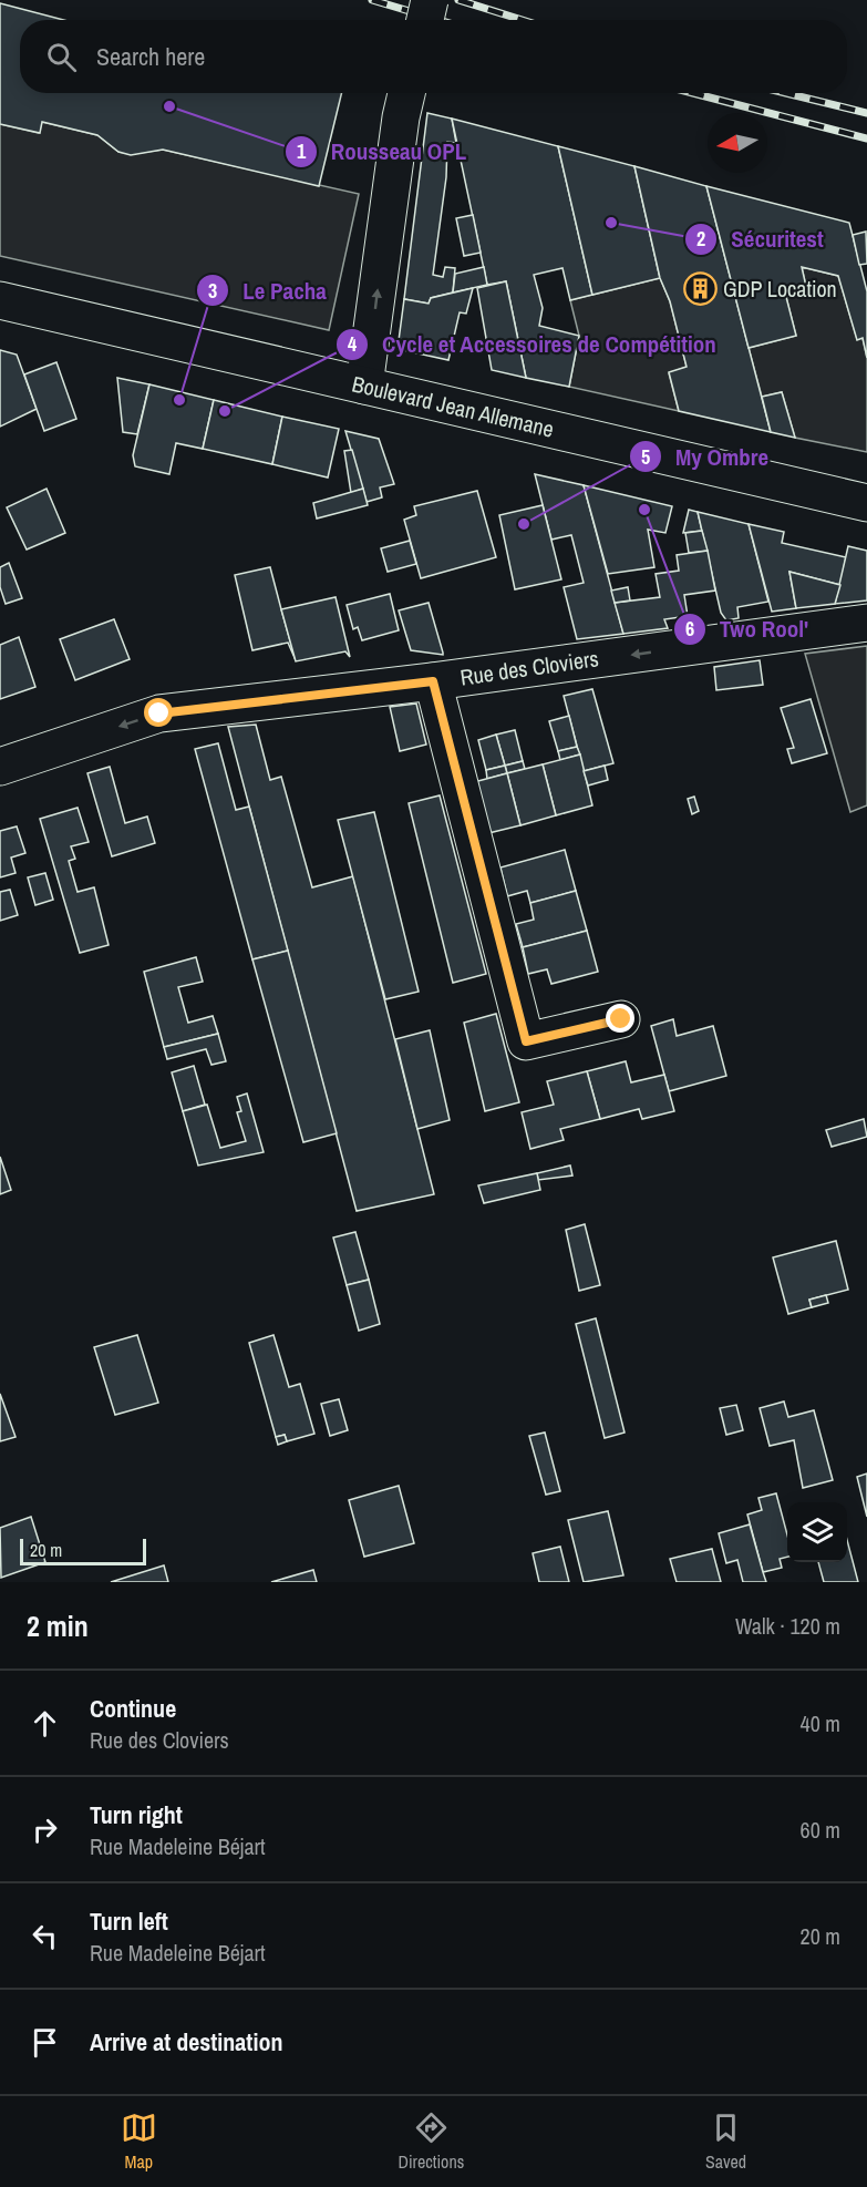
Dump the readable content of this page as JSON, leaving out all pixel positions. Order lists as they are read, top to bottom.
{
  "streets": {
    "street": ["Boulevard Jean Allemane", "Rue des Cloviers"]
  },
  "one_way": ["Rue des Cloviers"],
  "places": {
    "other": [
      "Rousseau OPL",
      "Sécuritest",
      "Le Pacha",
      "Cycle et Accessoires de Compétition",
      "Two Rool'",
      "My Ombre"
    ],
    "building": ["GDP Location"]
  },
  "scale_bar": "20 m",
  "north": "left",
  "page": {
    "search": "Search here",
    "scale": "20 m",
    "heading": ["2 min", "Walk · 120 m"],
    "list": [
      ["Continue", "Rue des Cloviers", "40 m"],
      ["Turn right", "Rue Madeleine Béjart", "60 m"],
      ["Turn left", "Rue Madeleine Béjart", "20 m"],
      "Arrive at destination"
    ],
    "nav": ["Map", "Directions", "Saved"]
  }
}
